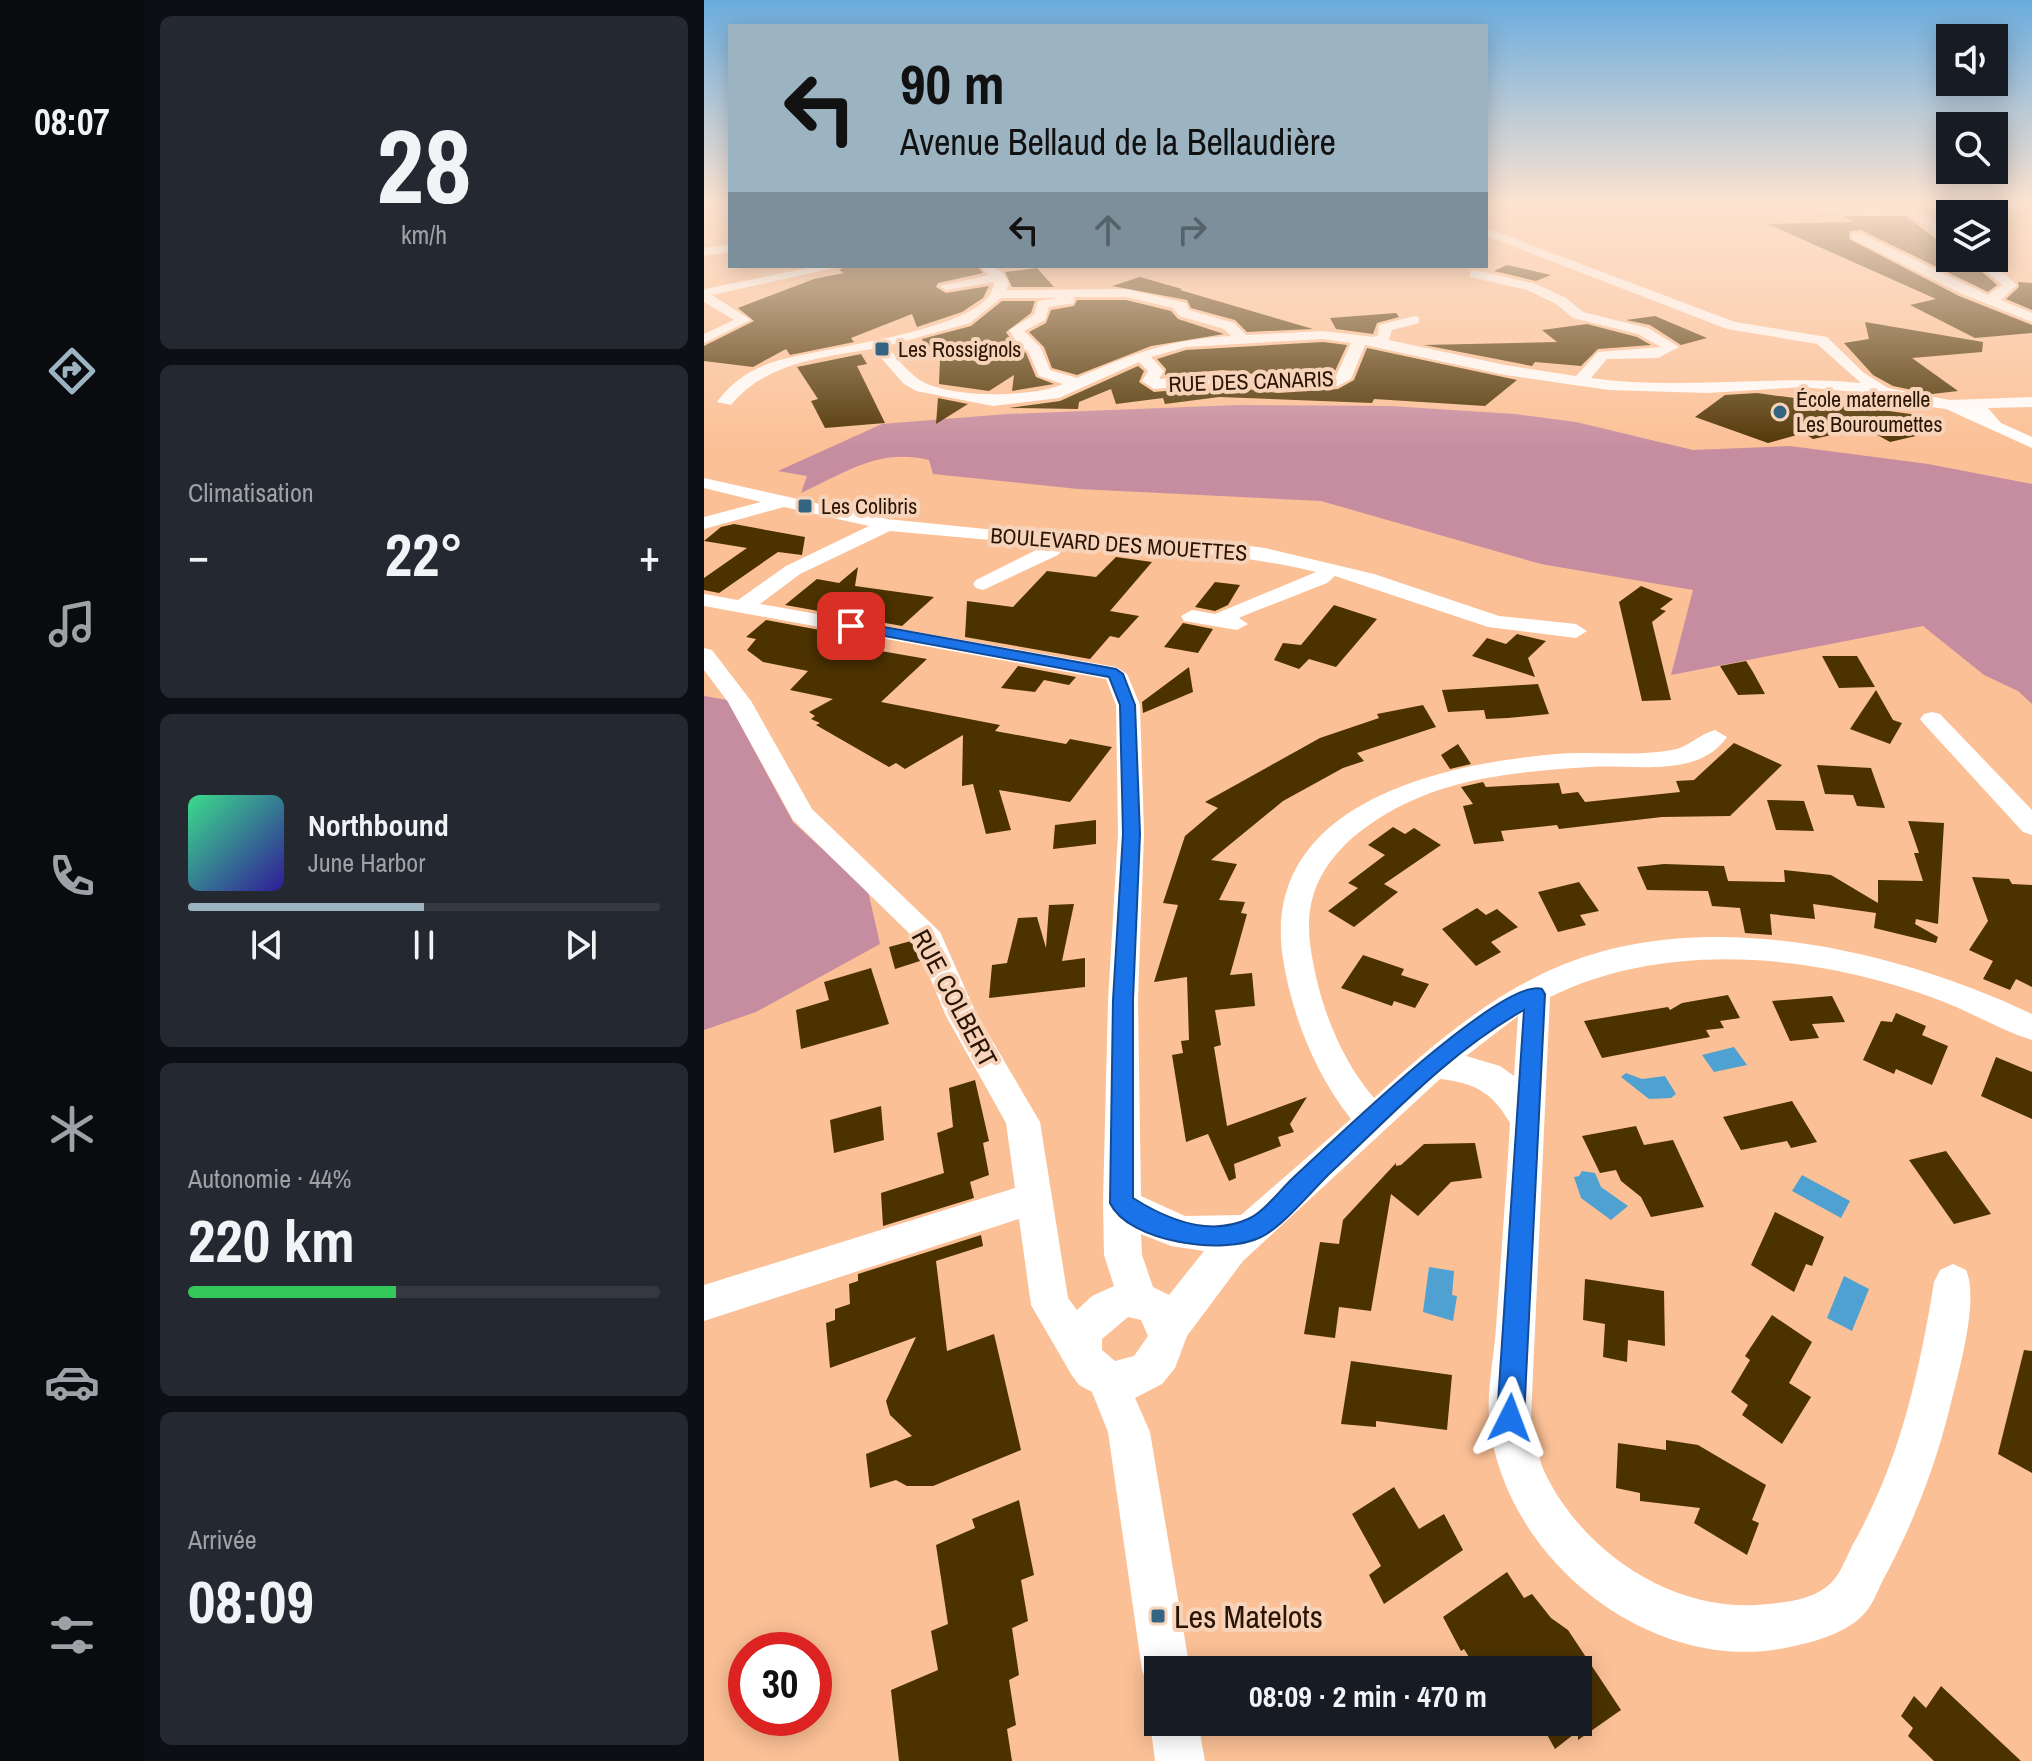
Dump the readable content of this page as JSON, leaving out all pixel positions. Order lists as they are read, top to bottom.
{
  "streets": {
    "street": ["RUE DES CANARIS", "BOULEVARD DES MOUETTES", "RUE COLBERT"]
  },
  "places": {
    "transit": ["Les Rossignols", "Les Colibris", "Les Matelots"],
    "other": ["École maternelle Les Bouroumettes"]
  },
  "page": {
    "tabs": "08:07",
    "tile": [
      ["28", "km/h"],
      "Climatisation",
      ["Autonomie · 44%", "220 km"],
      ["Arrivée", "08:09"]
    ],
    "turn": ["90 m", "Avenue Bellaud de la Bellaudière"],
    "heat": ["−", "22°", "+"],
    "song": ["Northbound", "June Harbor"],
    "limit": "30",
    "trip": "08:09 · 2 min · 470 m"
  }
}
